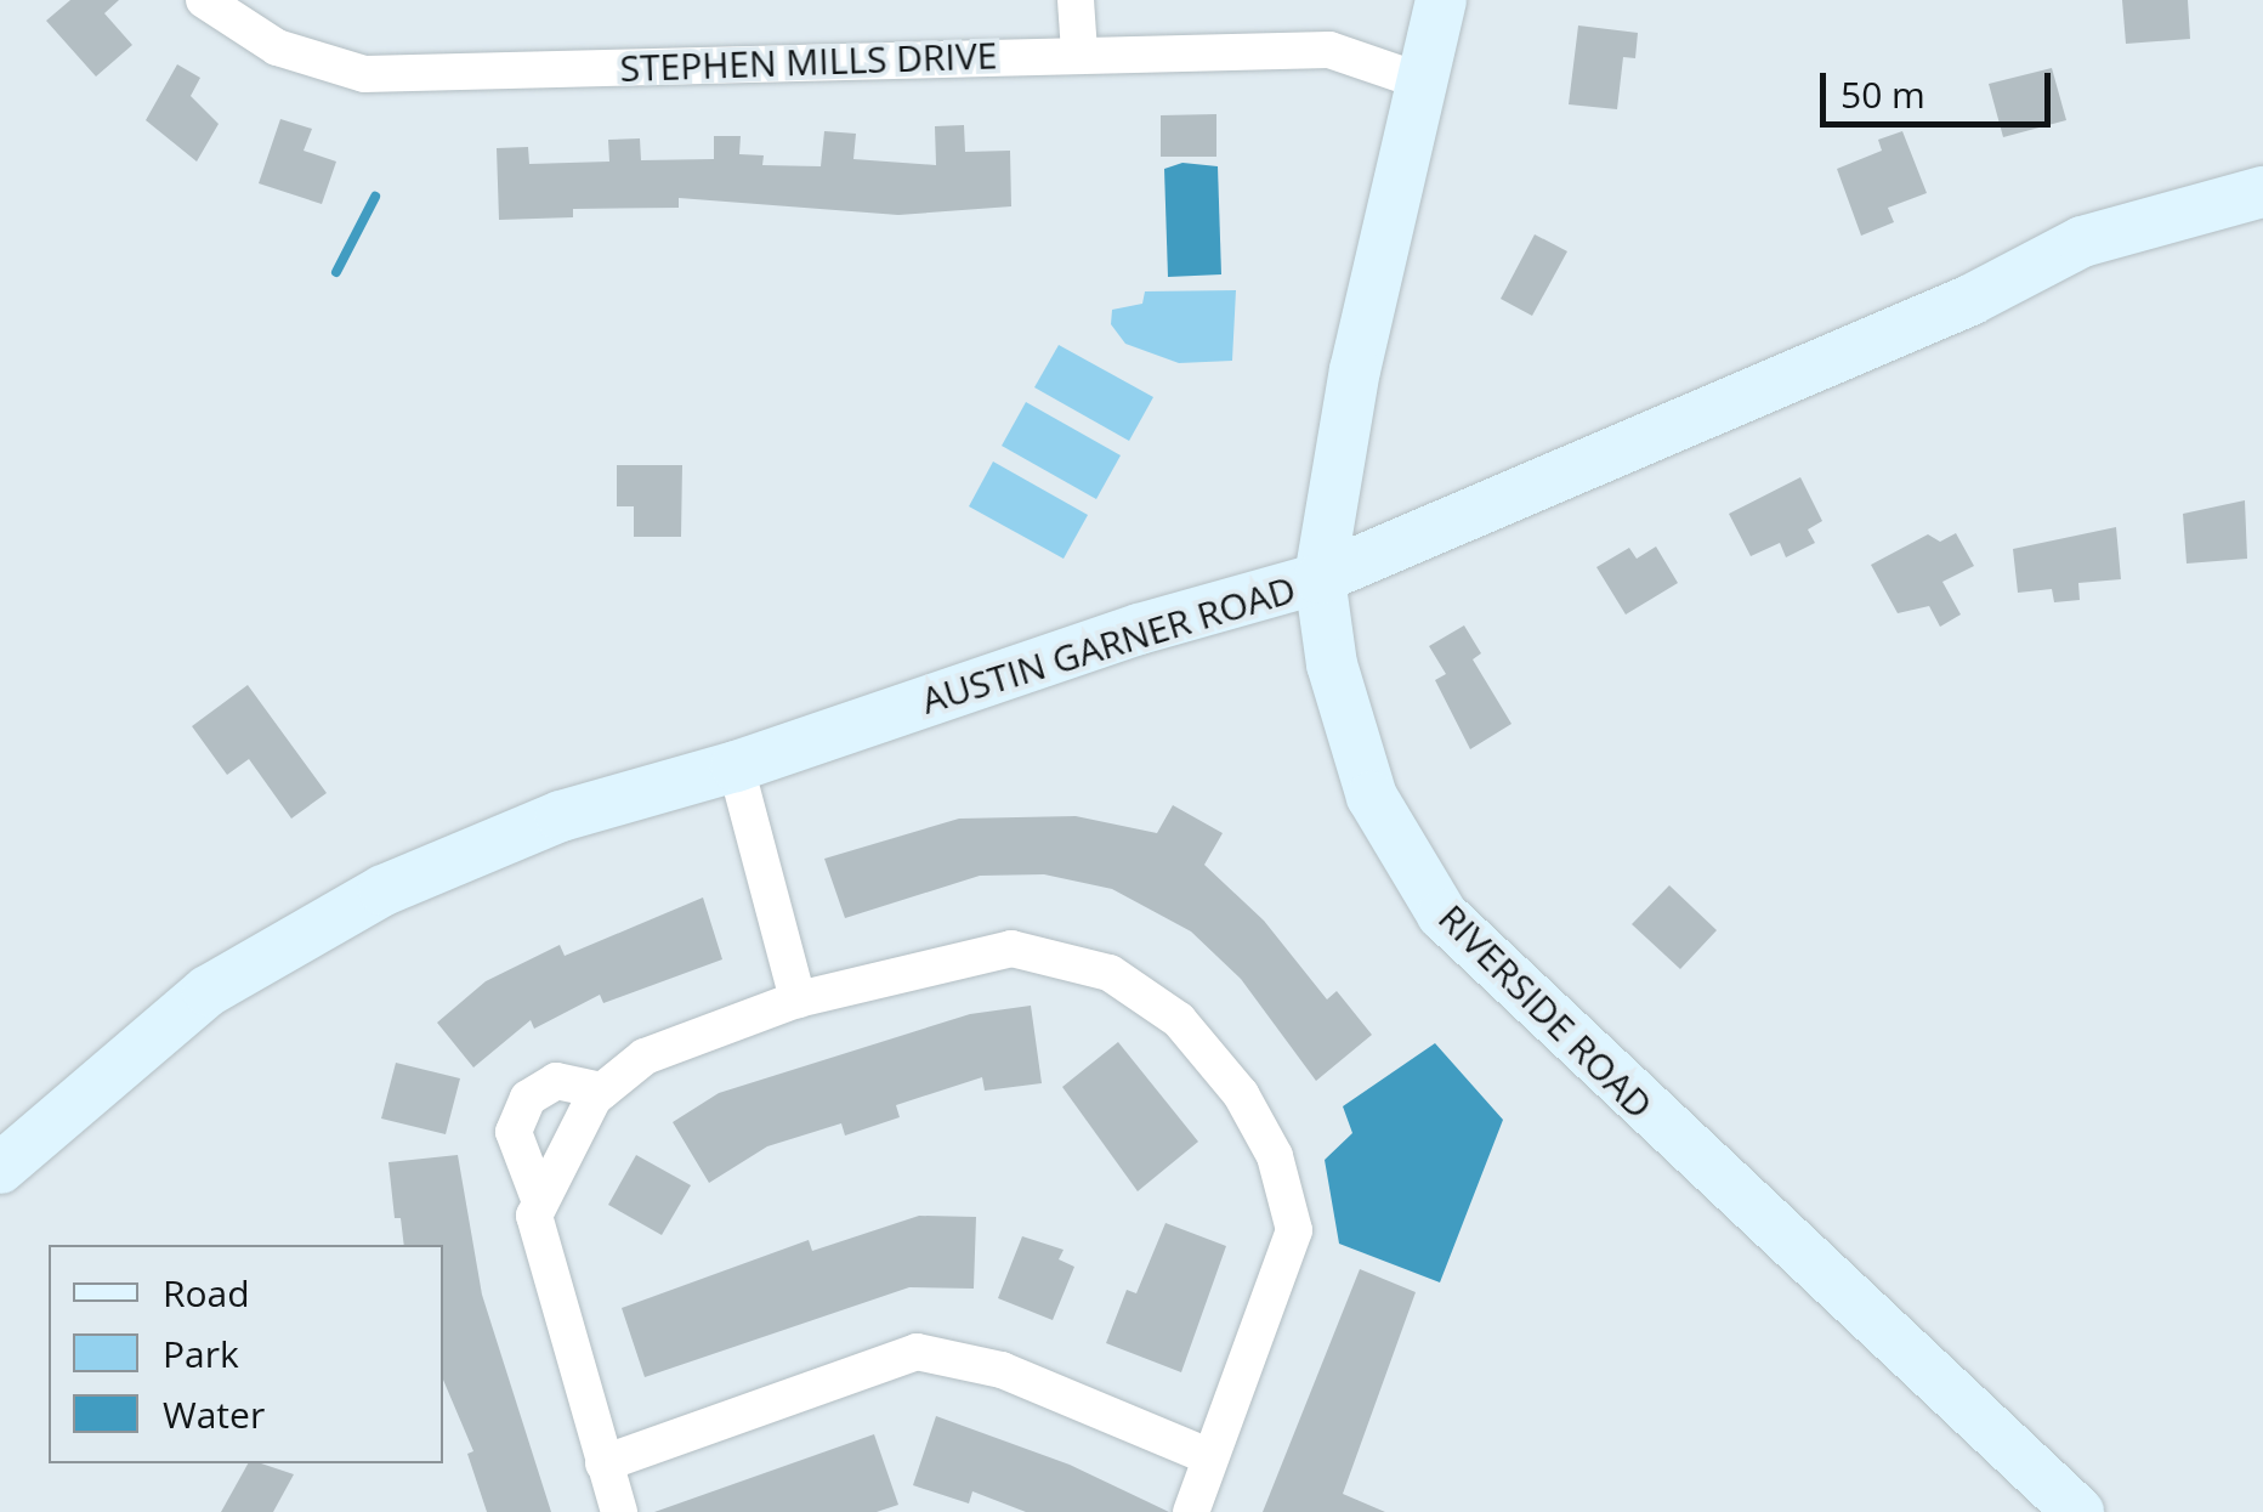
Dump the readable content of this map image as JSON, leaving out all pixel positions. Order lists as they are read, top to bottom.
{
  "streets": {
    "street": ["STEPHEN MILLS DRIVE", "AUSTIN GARNER ROAD", "RIVERSIDE ROAD"]
  },
  "crossings": [
    ["STEPHEN MILLS DRIVE", "RIVERSIDE ROAD"],
    ["AUSTIN GARNER ROAD", "RIVERSIDE ROAD"]
  ],
  "legend": ["Road", "Park", "Water"],
  "scale_bar": "50 m"
}
